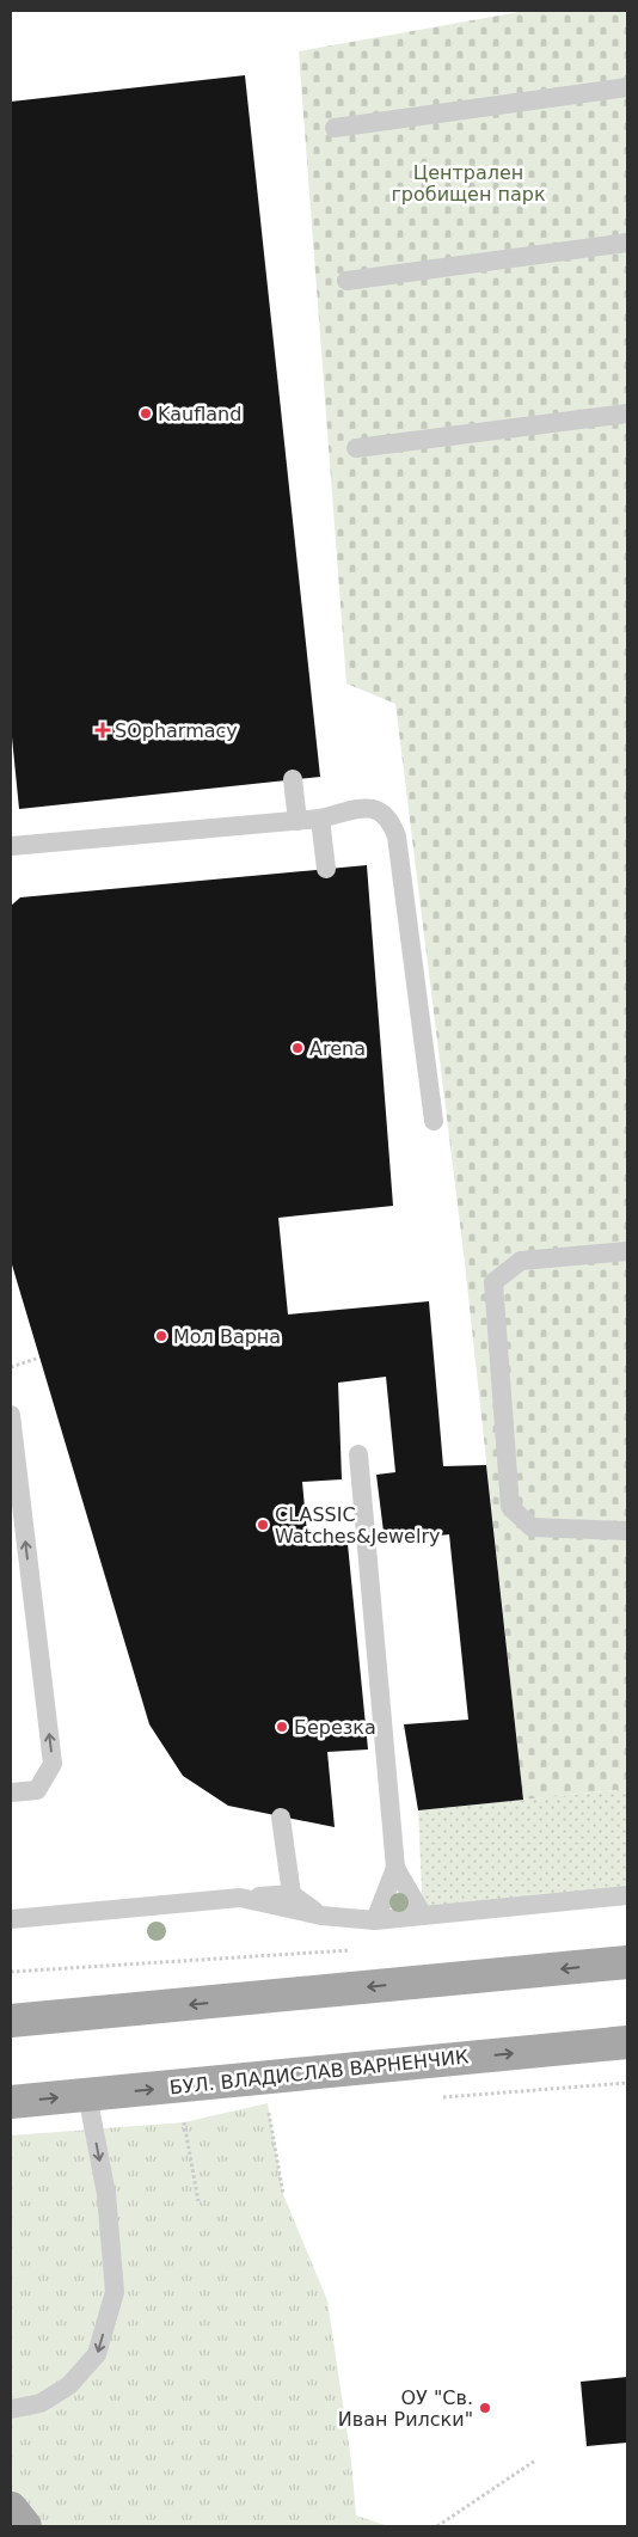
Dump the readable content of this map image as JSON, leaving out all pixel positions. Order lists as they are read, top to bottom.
{
  "streets": {
    "main road": ["БУЛ. ВЛАДИСЛАВ ВАРНЕНЧИК"]
  },
  "parks": ["Централен гробищен парк"],
  "places": {
    "other": [
      "Kaufland",
      "Arena",
      "Мол Варна",
      "CLASSIC Watches&Jewelry",
      "Березка",
      "ОУ \"Св. Иван Рилски\""
    ],
    "health": ["SOpharmacy"]
  }
}
